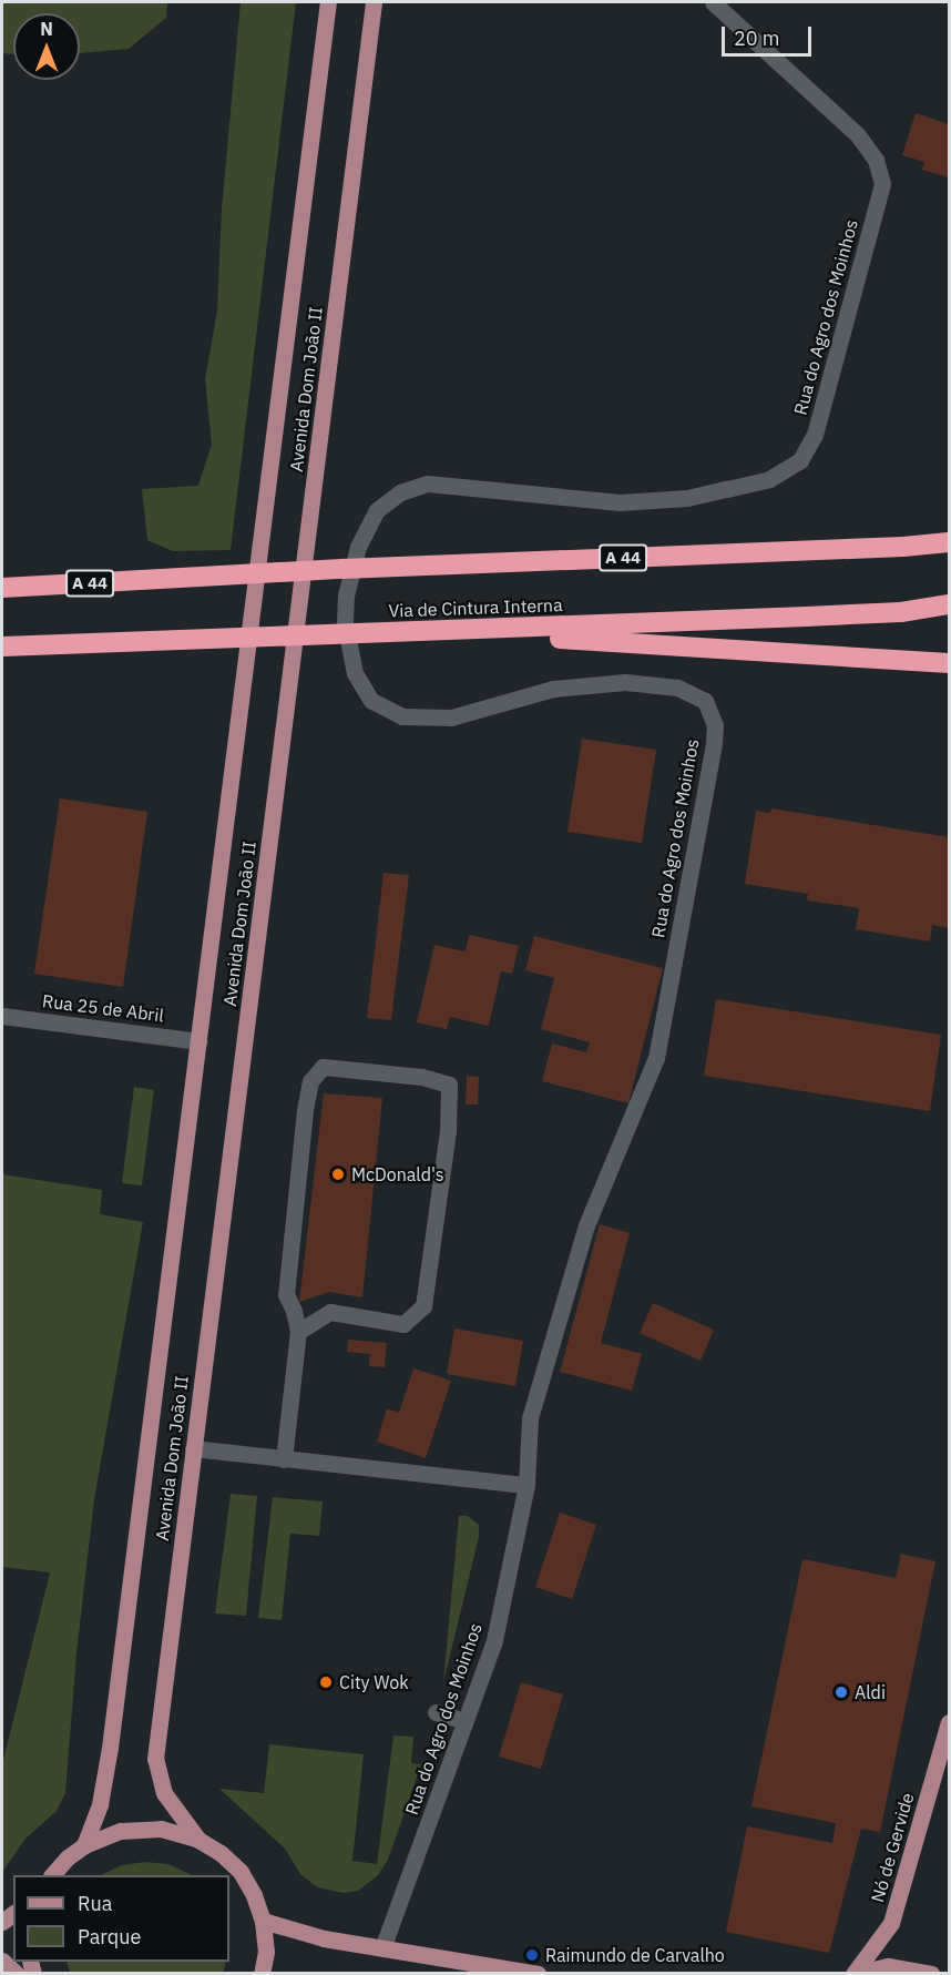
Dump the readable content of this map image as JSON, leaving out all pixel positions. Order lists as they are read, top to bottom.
{
  "streets": {
    "highway": ["A 44", "Via de Cintura Interna"],
    "main road": ["Avenida Dom João II", "Nó de Gervide"],
    "street": ["Rua do Agro dos Moinhos", "Rua 25 de Abril"]
  },
  "crossings": [
    ["Avenida Dom João II", "Rua 25 de Abril"]
  ],
  "places": [
    "McDonald's",
    "City Wok",
    "Aldi",
    "Raimundo de Carvalho"
  ],
  "legend": ["Rua", "Parque"],
  "scale_bar": "20 m",
  "north": "top"
}
